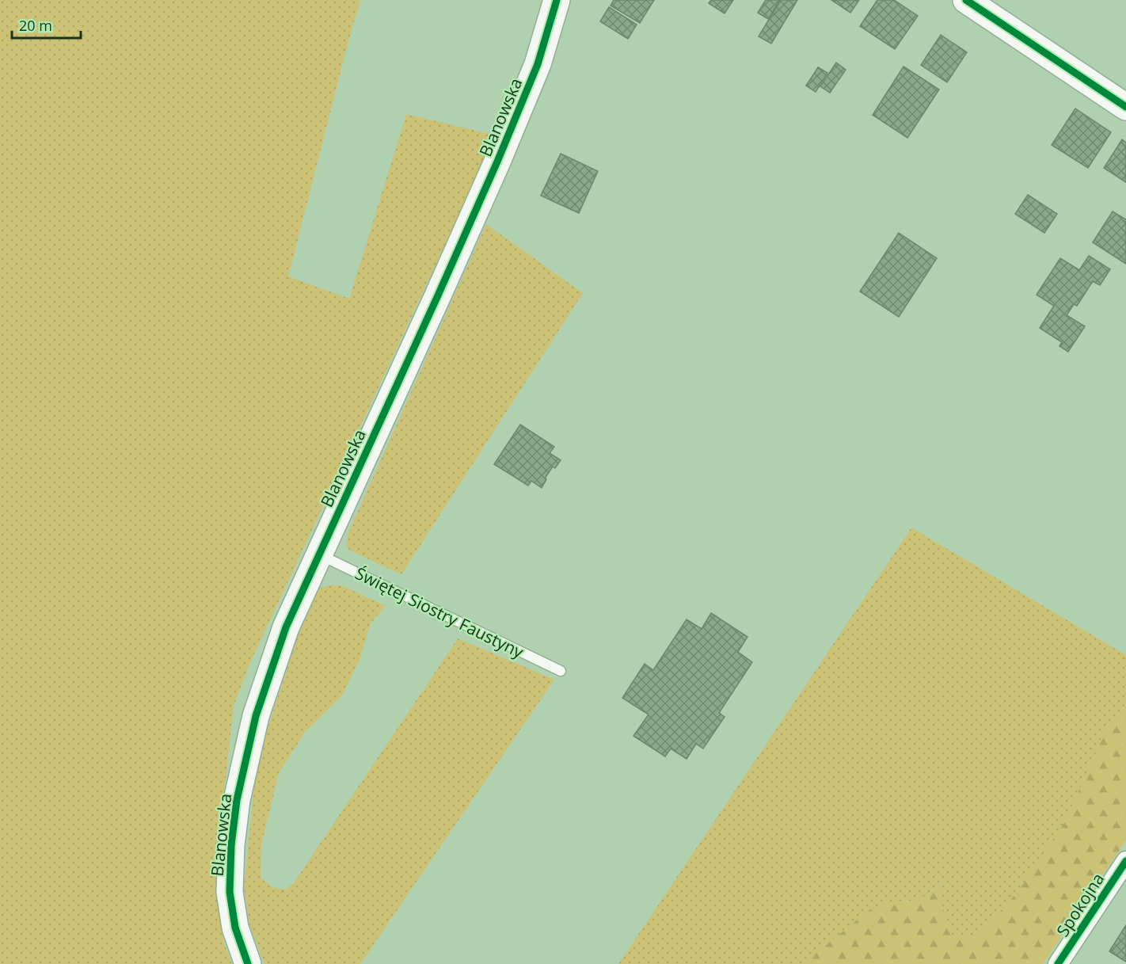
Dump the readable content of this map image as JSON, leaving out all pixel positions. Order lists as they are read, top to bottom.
{
  "streets": {
    "street": ["Blanowska", "Spokojna"],
    "lane": ["Świętej Siostry Faustyny"]
  },
  "crossings": [
    ["Blanowska", "Świętej Siostry Faustyny"]
  ],
  "scale_bar": "20 m"
}
